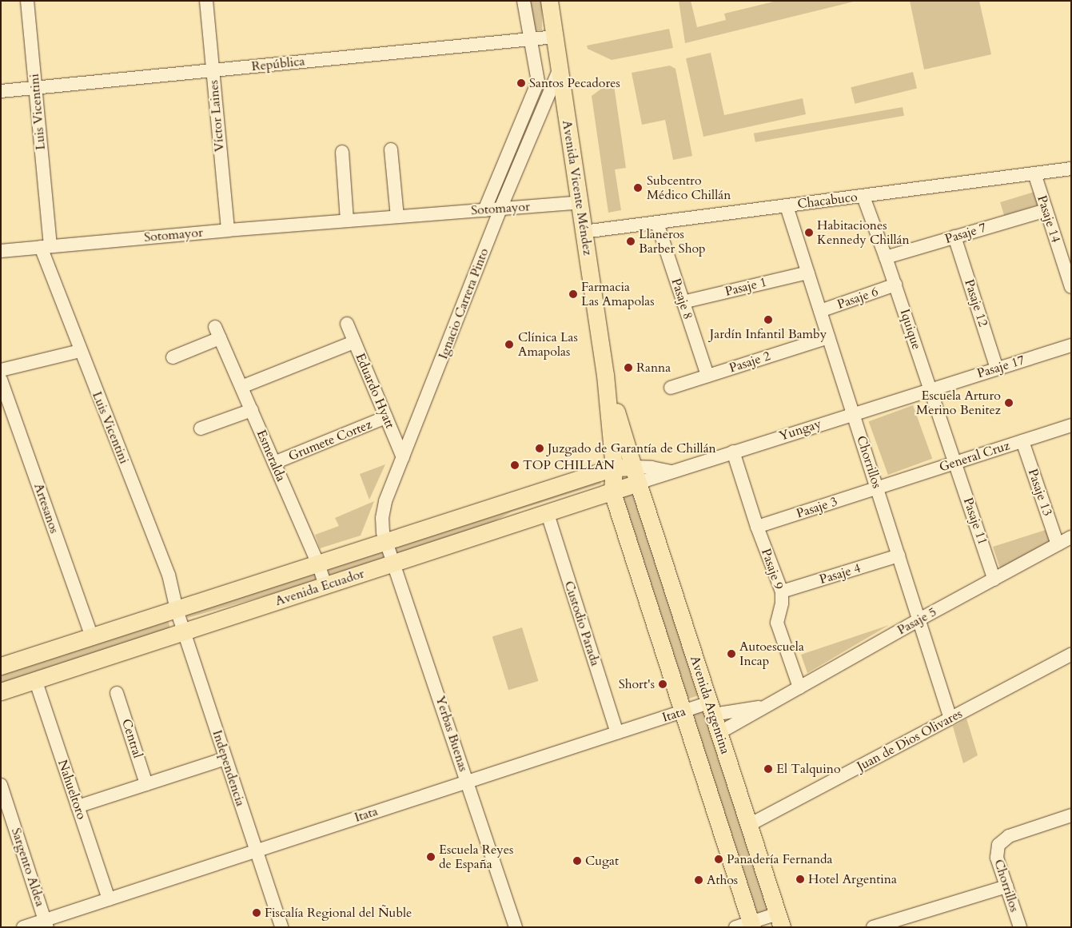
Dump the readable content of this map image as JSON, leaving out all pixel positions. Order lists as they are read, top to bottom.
{
  "streets": {
    "main road": ["Avenida Vicente Méndez", "Avenida Ecuador", "Avenida Argentina"],
    "street": [
      "República",
      "Luis Vicentini",
      "Víctor Laines",
      "Chacabuco",
      "Sotomayor",
      "Pasaje 14",
      "Pasaje 7",
      "Pasaje 1",
      "Pasaje 6",
      "Pasaje 8",
      "Pasaje 12",
      "Ignacio Carrera Pinto",
      "Iquique",
      "Pasaje 2",
      "Pasaje 17",
      "Eduardo Hyatt",
      "Yungay",
      "Grumete Cortez",
      "Esmeralda",
      "General Cruz",
      "Chorrillos",
      "Pasaje 13",
      "Pasaje 3",
      "Artesanos",
      "Pasaje 11",
      "Pasaje 9",
      "Pasaje 4",
      "Pasaje 5",
      "Custodio Parada",
      "Itata",
      "Yerbas Buenas",
      "Central",
      "Juan de Dios Olivares",
      "Independencia",
      "Nahueltoro",
      "Sargento Aldea"
    ]
  },
  "crossings": [
    ["República", "Luis Vicentini"],
    ["República", "Víctor Laines"],
    ["República", "Avenida Vicente Méndez"],
    ["Luis Vicentini", "Sotomayor"],
    ["Luis Vicentini", "Avenida Ecuador"],
    ["Luis Vicentini", "Independencia"],
    ["Víctor Laines", "Sotomayor"],
    ["Avenida Vicente Méndez", "Chacabuco"],
    ["Avenida Vicente Méndez", "Sotomayor"],
    ["Avenida Vicente Méndez", "Ignacio Carrera Pinto"],
    ["Avenida Vicente Méndez", "Yungay"],
    ["Avenida Vicente Méndez", "Avenida Ecuador"],
    ["Avenida Vicente Méndez", "Avenida Argentina"],
    ["Chacabuco", "Pasaje 14"],
    ["Chacabuco", "Pasaje 8"],
    ["Chacabuco", "Iquique"],
    ["Chacabuco", "Chorrillos"],
    ["Sotomayor", "Ignacio Carrera Pinto"],
    ["Pasaje 14", "Pasaje 7"],
    ["Pasaje 7", "Pasaje 12"],
    ["Pasaje 7", "Iquique"],
    ["Pasaje 1", "Pasaje 8"],
    ["Pasaje 1", "Chorrillos"],
    ["Pasaje 6", "Iquique"],
    ["Pasaje 6", "Chorrillos"],
    ["Pasaje 8", "Pasaje 2"],
    ["Pasaje 12", "Pasaje 17"],
    ["Ignacio Carrera Pinto", "Eduardo Hyatt"],
    ["Ignacio Carrera Pinto", "Avenida Ecuador"],
    ["Ignacio Carrera Pinto", "Yerbas Buenas"],
    ["Iquique", "Pasaje 17"],
    ["Iquique", "Yungay"],
    ["Iquique", "General Cruz"],
    ["Iquique", "Pasaje 11"],
    ["Pasaje 2", "Chorrillos"],
    ["Pasaje 17", "Yungay"],
    ["Eduardo Hyatt", "Grumete Cortez"],
    ["Yungay", "Chorrillos"],
    ["Yungay", "Pasaje 9"],
    ["Yungay", "Avenida Ecuador"],
    ["Yungay", "Avenida Argentina"],
    ["Grumete Cortez", "Esmeralda"],
    ["Esmeralda", "Avenida Ecuador"],
    ["General Cruz", "Chorrillos"],
    ["General Cruz", "Pasaje 13"],
    ["General Cruz", "Pasaje 3"],
    ["General Cruz", "Pasaje 11"],
    ["Chorrillos", "Pasaje 3"],
    ["Chorrillos", "Pasaje 4"],
    ["Chorrillos", "Pasaje 5"],
    ["Chorrillos", "Juan de Dios Olivares"],
    ["Pasaje 13", "Pasaje 5"],
    ["Pasaje 3", "Pasaje 9"],
    ["Artesanos", "Avenida Ecuador"],
    ["Pasaje 11", "Pasaje 5"],
    ["Pasaje 9", "Pasaje 4"],
    ["Pasaje 9", "Pasaje 5"],
    ["Avenida Ecuador", "Custodio Parada"],
    ["Avenida Ecuador", "Avenida Argentina"],
    ["Avenida Ecuador", "Yerbas Buenas"],
    ["Avenida Ecuador", "Independencia"],
    ["Avenida Ecuador", "Nahueltoro"],
    ["Pasaje 5", "Avenida Argentina"],
    ["Pasaje 5", "Itata"],
    ["Custodio Parada", "Itata"],
    ["Avenida Argentina", "Itata"],
    ["Avenida Argentina", "Juan de Dios Olivares"],
    ["Itata", "Yerbas Buenas"],
    ["Itata", "Independencia"],
    ["Itata", "Nahueltoro"],
    ["Itata", "Sargento Aldea"]
  ],
  "places": [
    "Santos Pecadores",
    "Subcentro Médico Chillán",
    "Habitaciones Kennedy Chillán",
    "Llaneros Barber Shop",
    "Farmacia Las Amapolas",
    "Jardín Infantil Bamby",
    "Clínica Las Amapolas",
    "Ranna",
    "Escuela Arturo Merino Benitez",
    "Juzgado de Garantía de Chillán",
    "TOP CHILLAN",
    "Autoescuela Incap",
    "Short's",
    "El Talquino",
    "Escuela Reyes de España",
    "Panadería Fernanda",
    "Cugat",
    "Hotel Argentina",
    "Athos",
    "Fiscalía Regional del Ñuble"
  ]
}
